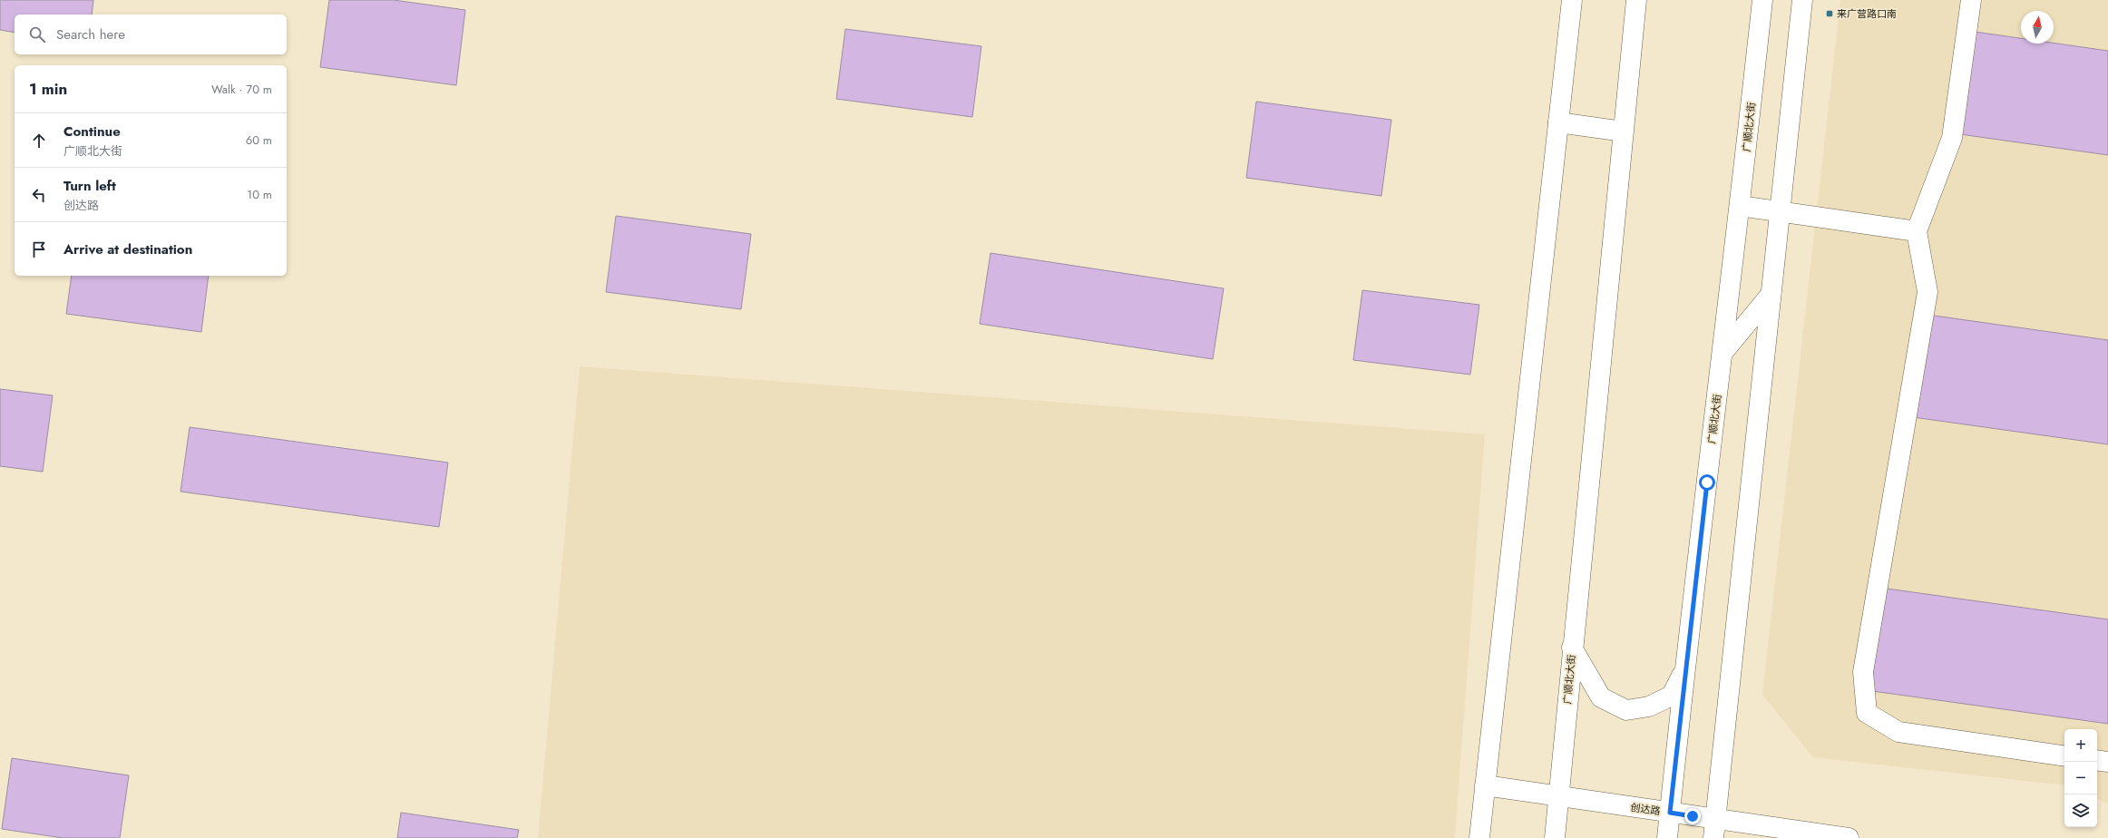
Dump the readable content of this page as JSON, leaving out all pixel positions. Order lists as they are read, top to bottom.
{
  "streets": {
    "street": ["广顺北大街", "创达路"]
  },
  "crossings": [
    ["广顺北大街", "创达路"]
  ],
  "places": {
    "transit": ["来广营路口南"]
  },
  "north": "top",
  "page": {
    "search": "Search here",
    "heading": ["1 min", "Walk · 70 m"],
    "list": [
      ["Continue", "广顺北大街", "60 m"],
      ["Turn left", "创达路", "10 m"],
      "Arrive at destination"
    ],
    "map_buttons": ["+", "−"]
  }
}
